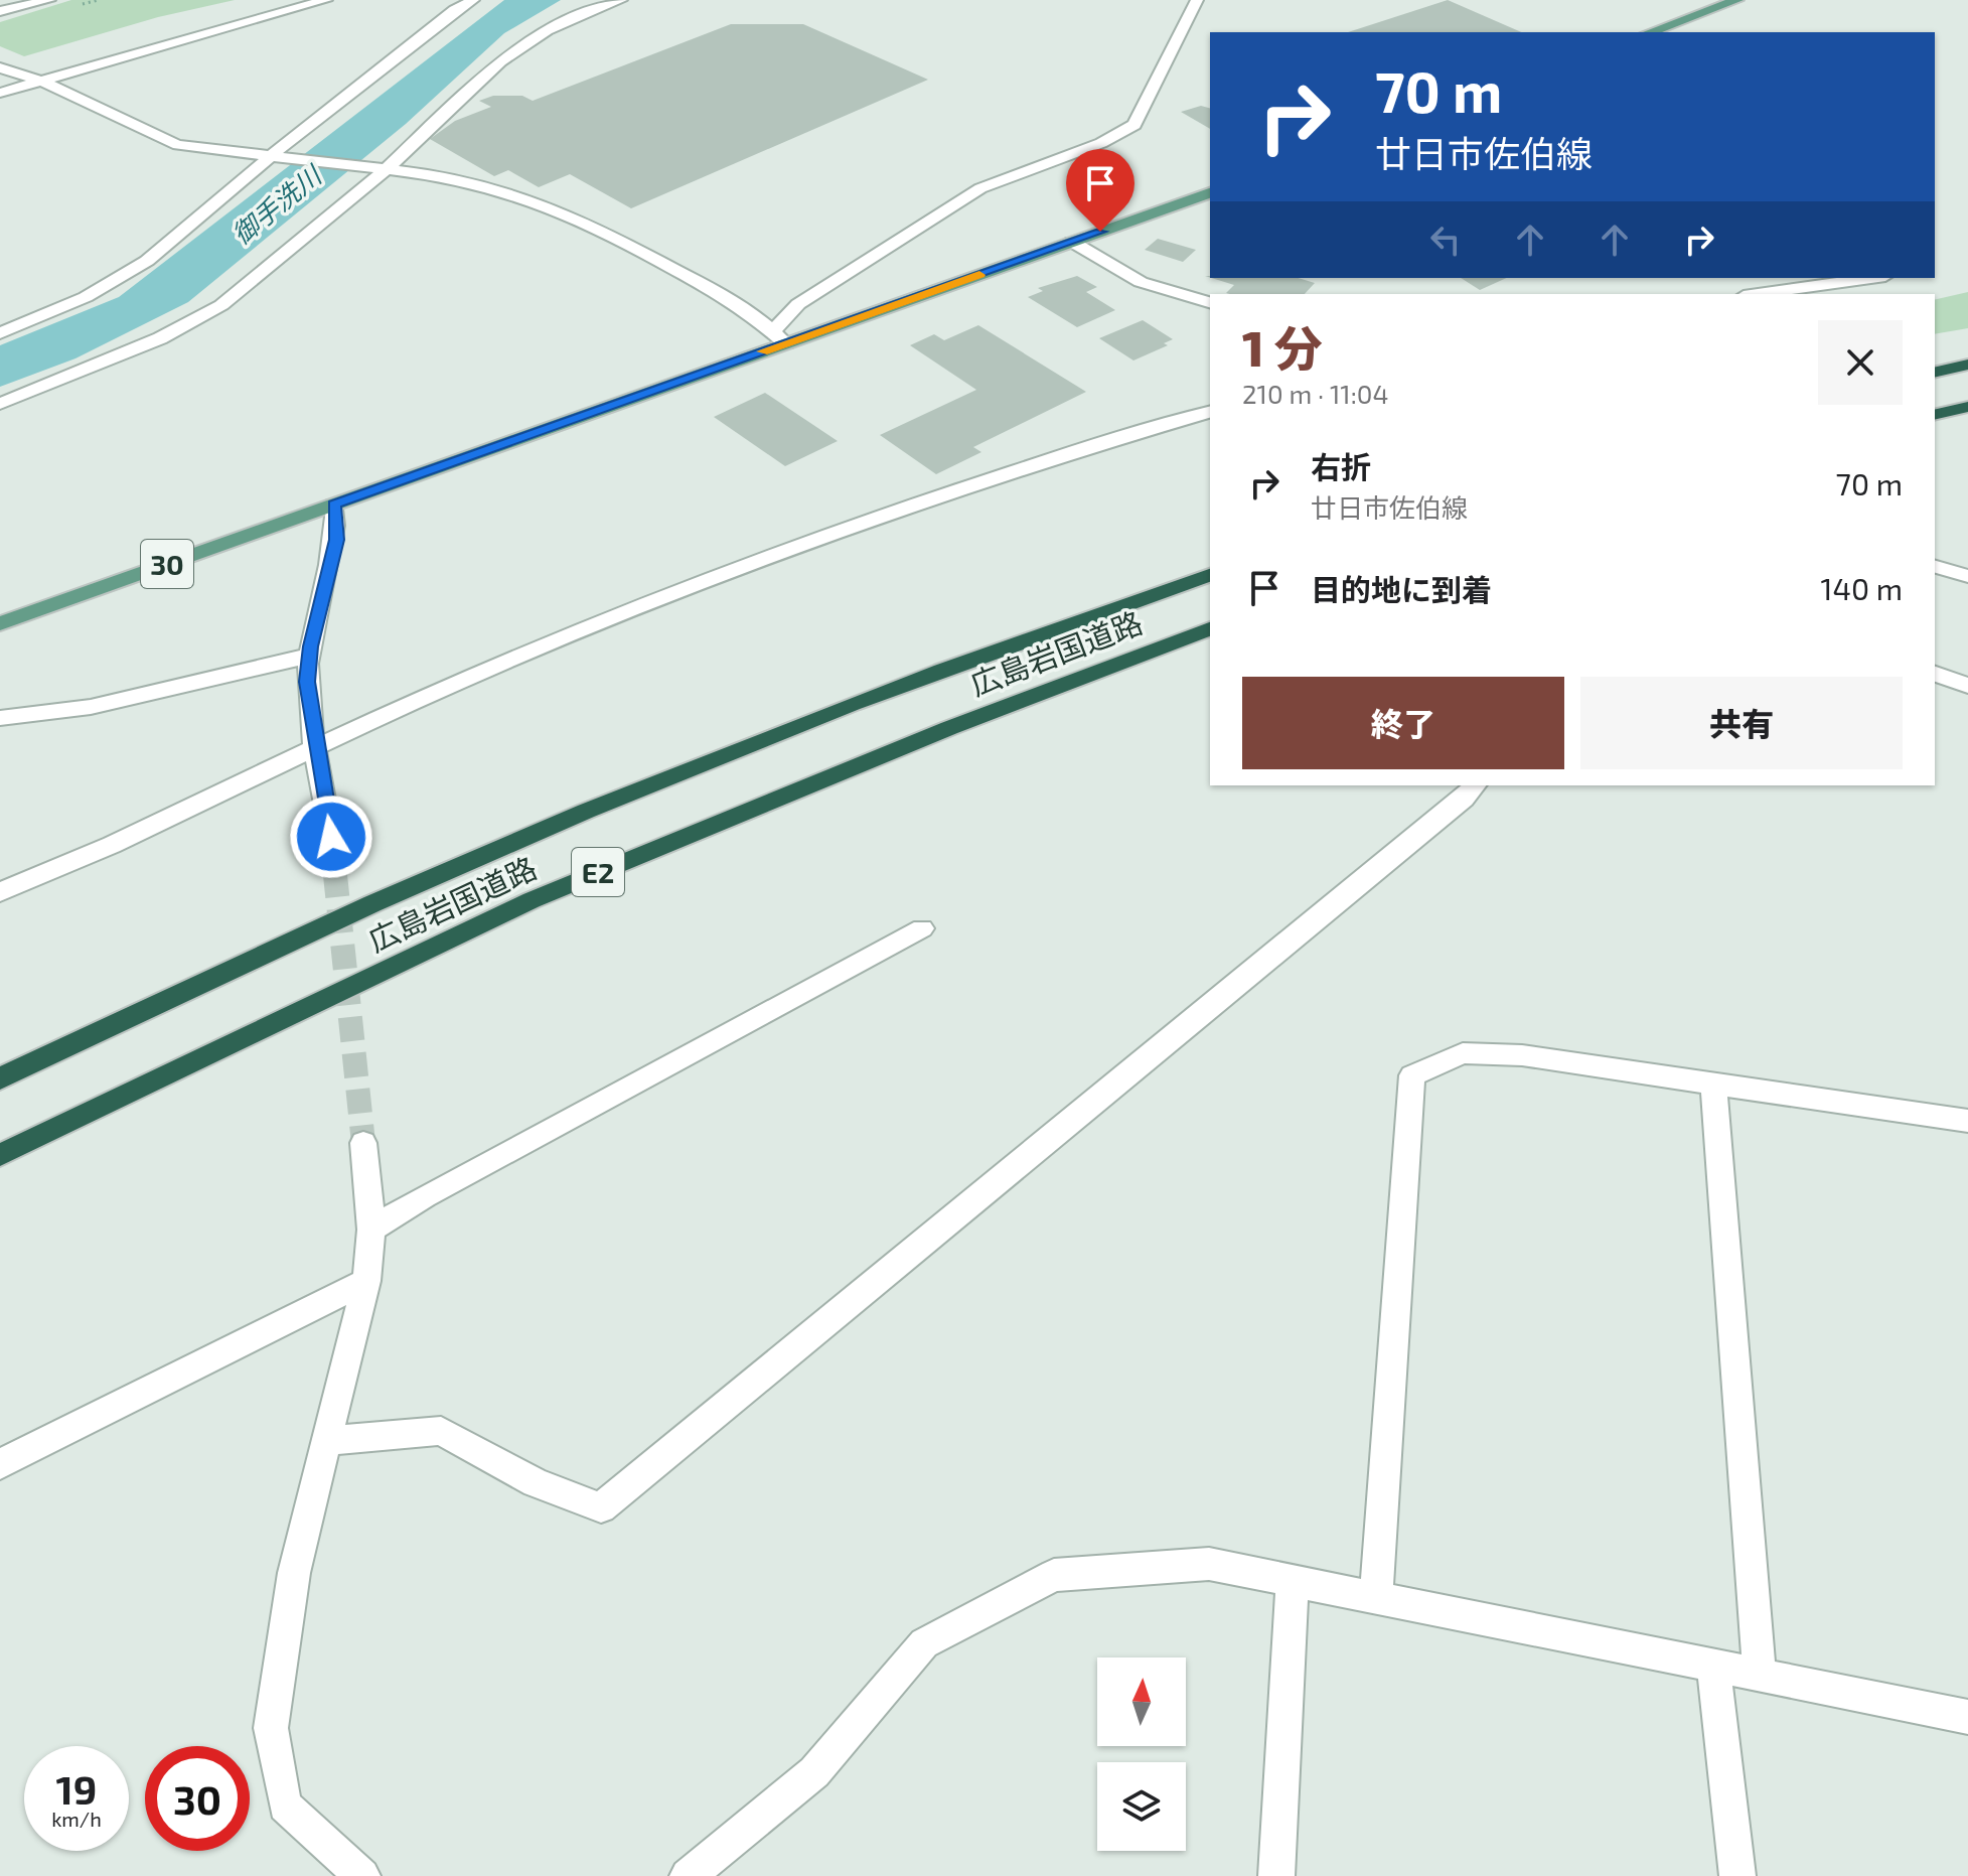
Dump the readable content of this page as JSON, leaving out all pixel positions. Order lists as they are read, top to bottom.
{
  "streets": {
    "highway": ["広島岩国道路", "E2"],
    "main road": ["30"]
  },
  "water": ["御手洗川"],
  "north": "top",
  "page": {
    "turn": ["70 m", "廿日市佐伯線"],
    "heading": ["1 分", "210 m · 11:04"],
    "list": [
      {
        "name": "右折",
        "note": "廿日市佐伯線",
        "value": "70 m"
      },
      {
        "name": "目的地に到着",
        "value": "140 m"
      }
    ],
    "buttons": ["終了", "共有"],
    "speed": "19 km/h",
    "limit": "30"
  }
}
